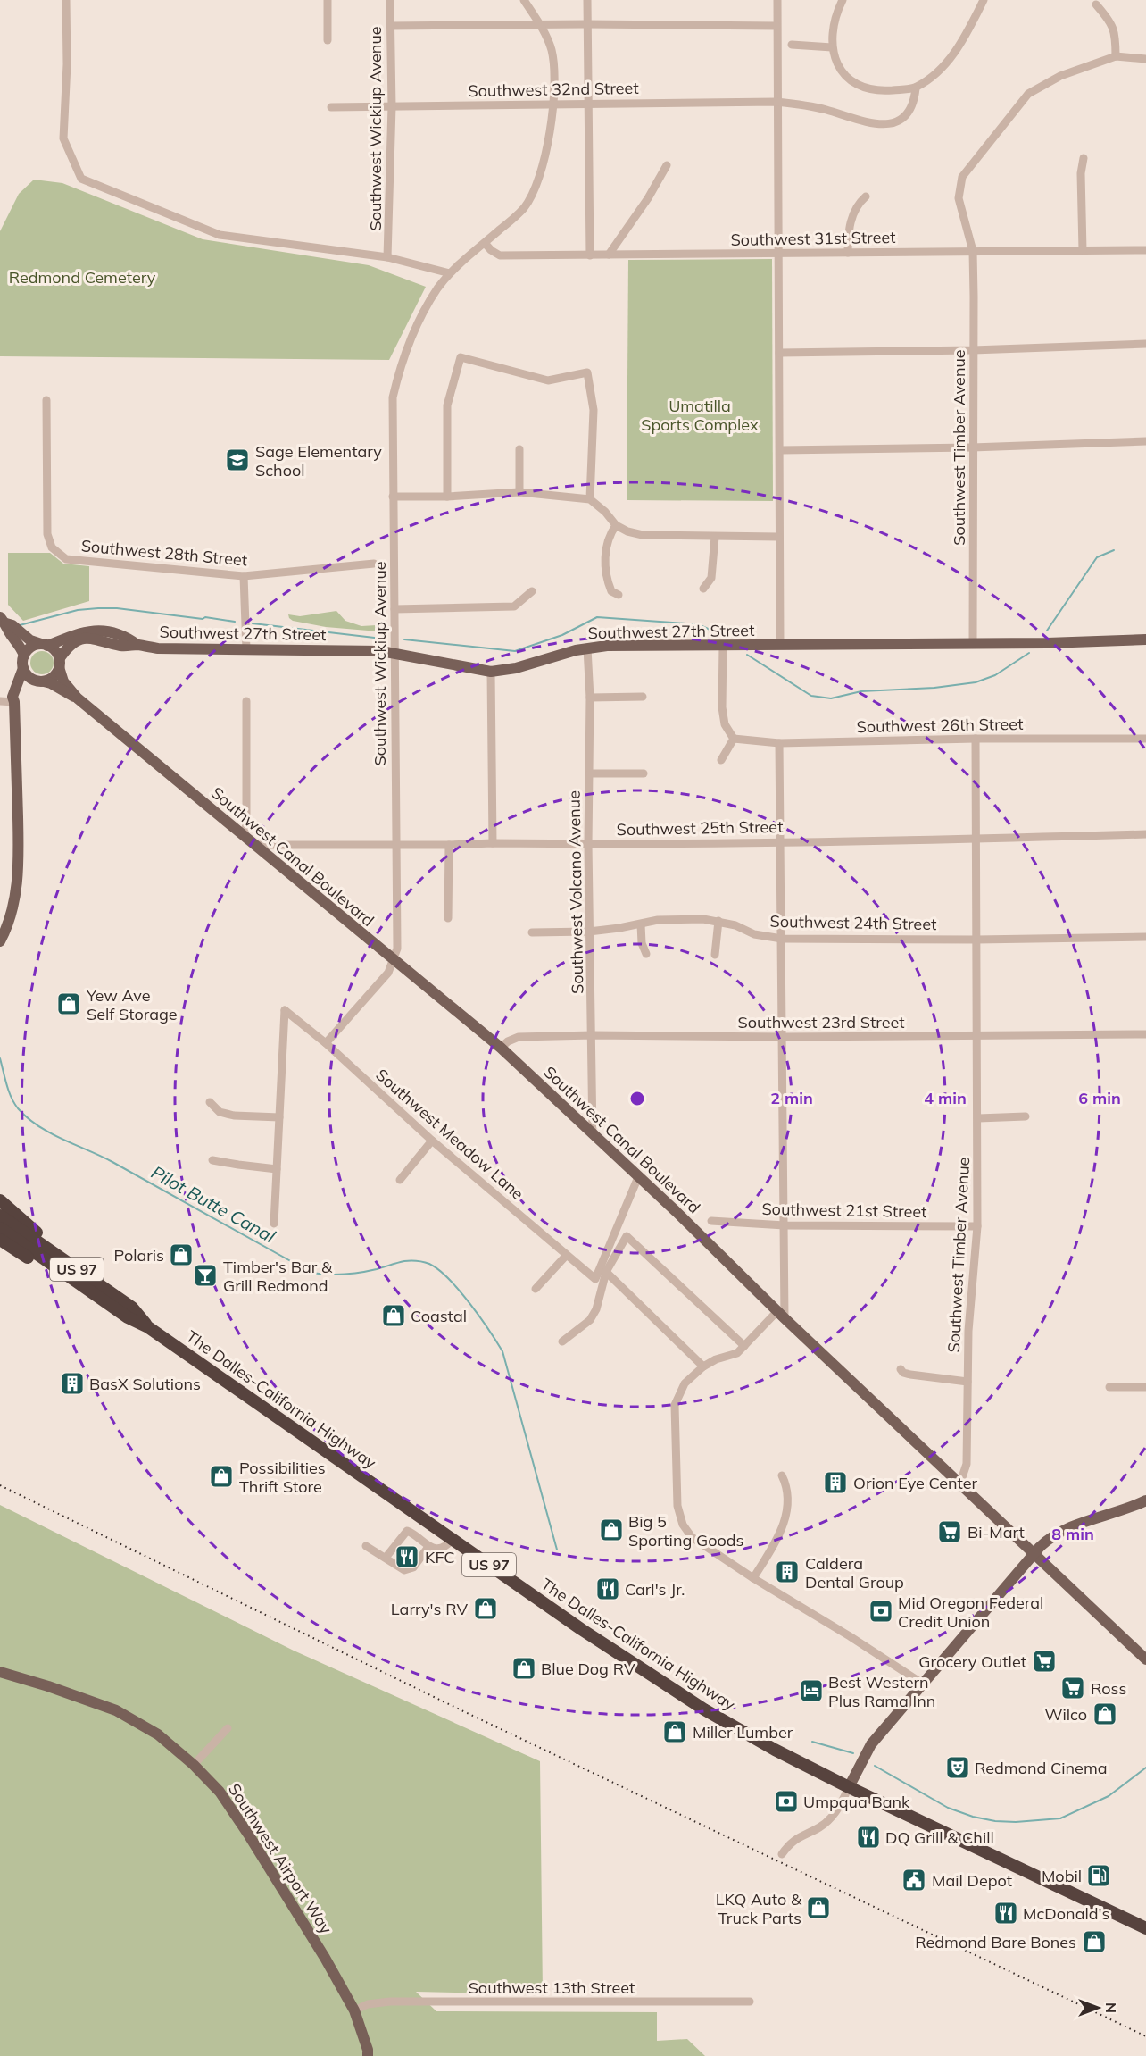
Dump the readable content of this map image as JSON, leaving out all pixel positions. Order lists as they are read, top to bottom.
{
  "streets": {
    "highway": ["US 97", "The Dalles-California Highway"],
    "main road": ["Southwest 27th Street", "Southwest Canal Boulevard", "Southwest Airport Way"],
    "street": [
      "Southwest 32nd Street",
      "Southwest Wickiup Avenue",
      "Southwest 31st Street",
      "Southwest Timber Avenue",
      "Southwest 28th Street",
      "Southwest 26th Street",
      "Southwest 25th Street",
      "Southwest Volcano Avenue",
      "Southwest 24th Street",
      "Southwest 23rd Street",
      "Southwest Meadow Lane",
      "Southwest 21st Street",
      "Southwest 13th Street"
    ]
  },
  "crossings": [
    ["Southwest 32nd Street", "Southwest Wickiup Avenue"],
    ["Southwest Wickiup Avenue", "Southwest 31st Street"],
    ["Southwest Wickiup Avenue", "Southwest 27th Street"],
    ["Southwest Wickiup Avenue", "Southwest 25th Street"],
    ["Southwest Wickiup Avenue", "Southwest Canal Boulevard"],
    ["Southwest Wickiup Avenue", "Southwest Meadow Lane"],
    ["Southwest 31st Street", "Southwest Timber Avenue"],
    ["Southwest Timber Avenue", "Southwest 27th Street"],
    ["Southwest Timber Avenue", "Southwest 26th Street"],
    ["Southwest Timber Avenue", "Southwest 25th Street"],
    ["Southwest Timber Avenue", "Southwest Canal Boulevard"],
    ["Southwest Timber Avenue", "Southwest 24th Street"],
    ["Southwest Timber Avenue", "Southwest 23rd Street"],
    ["Southwest Timber Avenue", "Southwest 21st Street"],
    ["Southwest 27th Street", "Southwest Canal Boulevard"],
    ["Southwest 27th Street", "Southwest Volcano Avenue"],
    ["Southwest 25th Street", "Southwest Canal Boulevard"],
    ["Southwest 25th Street", "Southwest Volcano Avenue"],
    ["Southwest Canal Boulevard", "Southwest Volcano Avenue"],
    ["Southwest Canal Boulevard", "Southwest 23rd Street"],
    ["Southwest Canal Boulevard", "Southwest Meadow Lane"],
    ["Southwest Volcano Avenue", "Southwest 24th Street"],
    ["Southwest Volcano Avenue", "Southwest 23rd Street"],
    ["Southwest Airport Way", "Southwest 13th Street"]
  ],
  "water": ["Pilot Butte Canal"],
  "parks": ["Redmond Cemetery", "Umatilla Sports Complex"],
  "places": {
    "school or university": ["Sage Elementary School"],
    "shop": [
      "Yew Ave Self Storage",
      "Polaris",
      "Coastal",
      "Possibilities Thrift Store",
      "Big 5 Sporting Goods",
      "Larry's RV",
      "Blue Dog RV",
      "Wilco",
      "Miller Lumber",
      "LKQ Auto & Truck Parts",
      "Redmond Bare Bones"
    ],
    "bar": ["Timber's Bar & Grill Redmond"],
    "building": ["BasX Solutions", "Orion Eye Center", "Caldera Dental Group"],
    "supermarket": ["Bi-Mart", "Grocery Outlet", "Ross"],
    "restaurant": [
      "KFC",
      "Carl's Jr.",
      "DQ Grill & Chill",
      "McDonald's"
    ],
    "bank": ["Mid Oregon Federal Credit Union", "Umpqua Bank"],
    "hotel": ["Best Western Plus Rama Inn"],
    "theatre": ["Redmond Cinema"],
    "fuel station": ["Mobil"],
    "public building": ["Mail Depot"]
  },
  "north": "right",
  "rings": [
    "2 min",
    "4 min",
    "6 min",
    "8 min"
  ]
}
